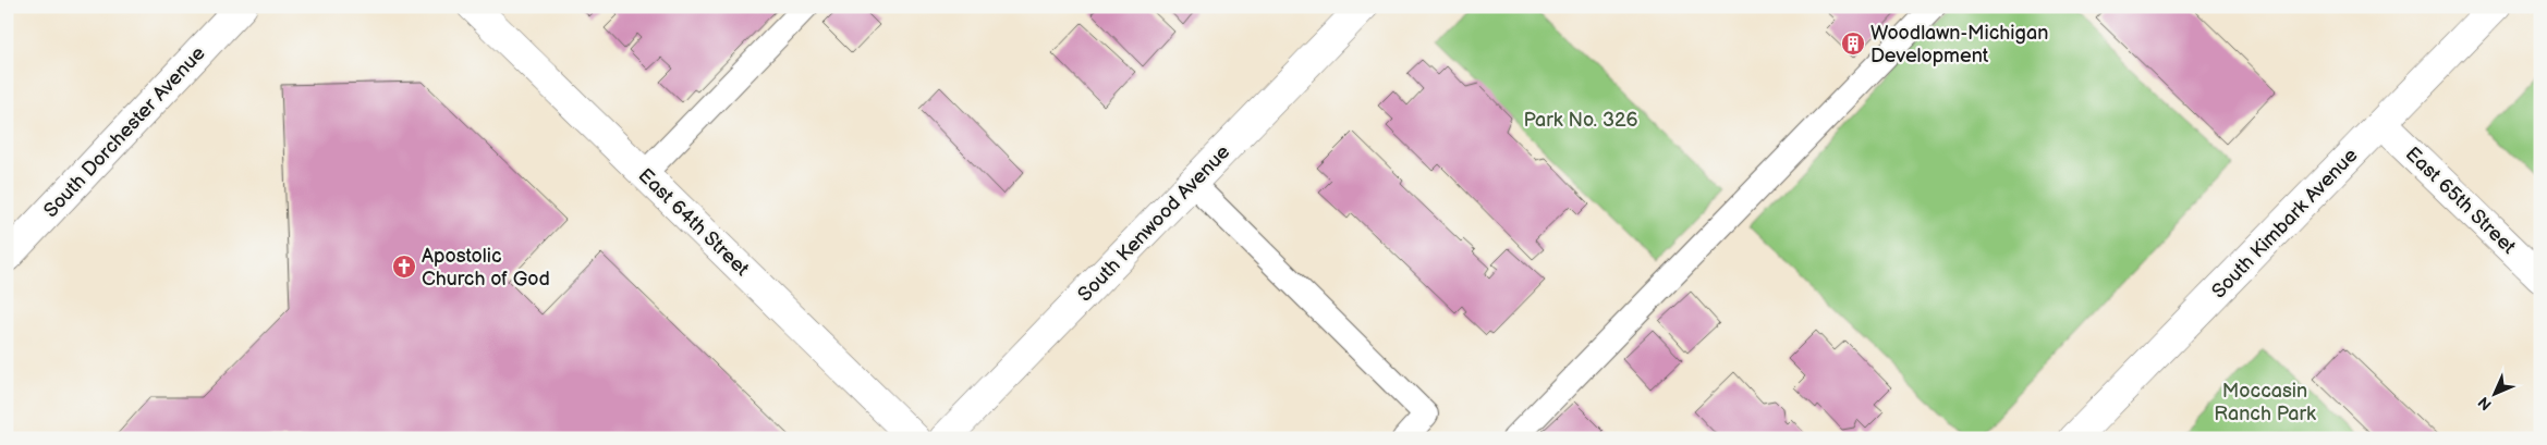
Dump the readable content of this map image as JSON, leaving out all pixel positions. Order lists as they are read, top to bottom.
{
  "streets": {
    "street": [
      "South Dorchester Avenue",
      "East 65th Street",
      "East 64th Street",
      "South Kenwood Avenue",
      "South Kimbark Avenue"
    ]
  },
  "crossings": [
    ["East 65th Street", "South Kimbark Avenue"]
  ],
  "parks": ["Park No. 326", "Moccasin Ranch Park"],
  "places": {
    "building": ["Woodlawn-Michigan Development"],
    "church": ["Apostolic Church of God"]
  },
  "north": "bottom left"
}
